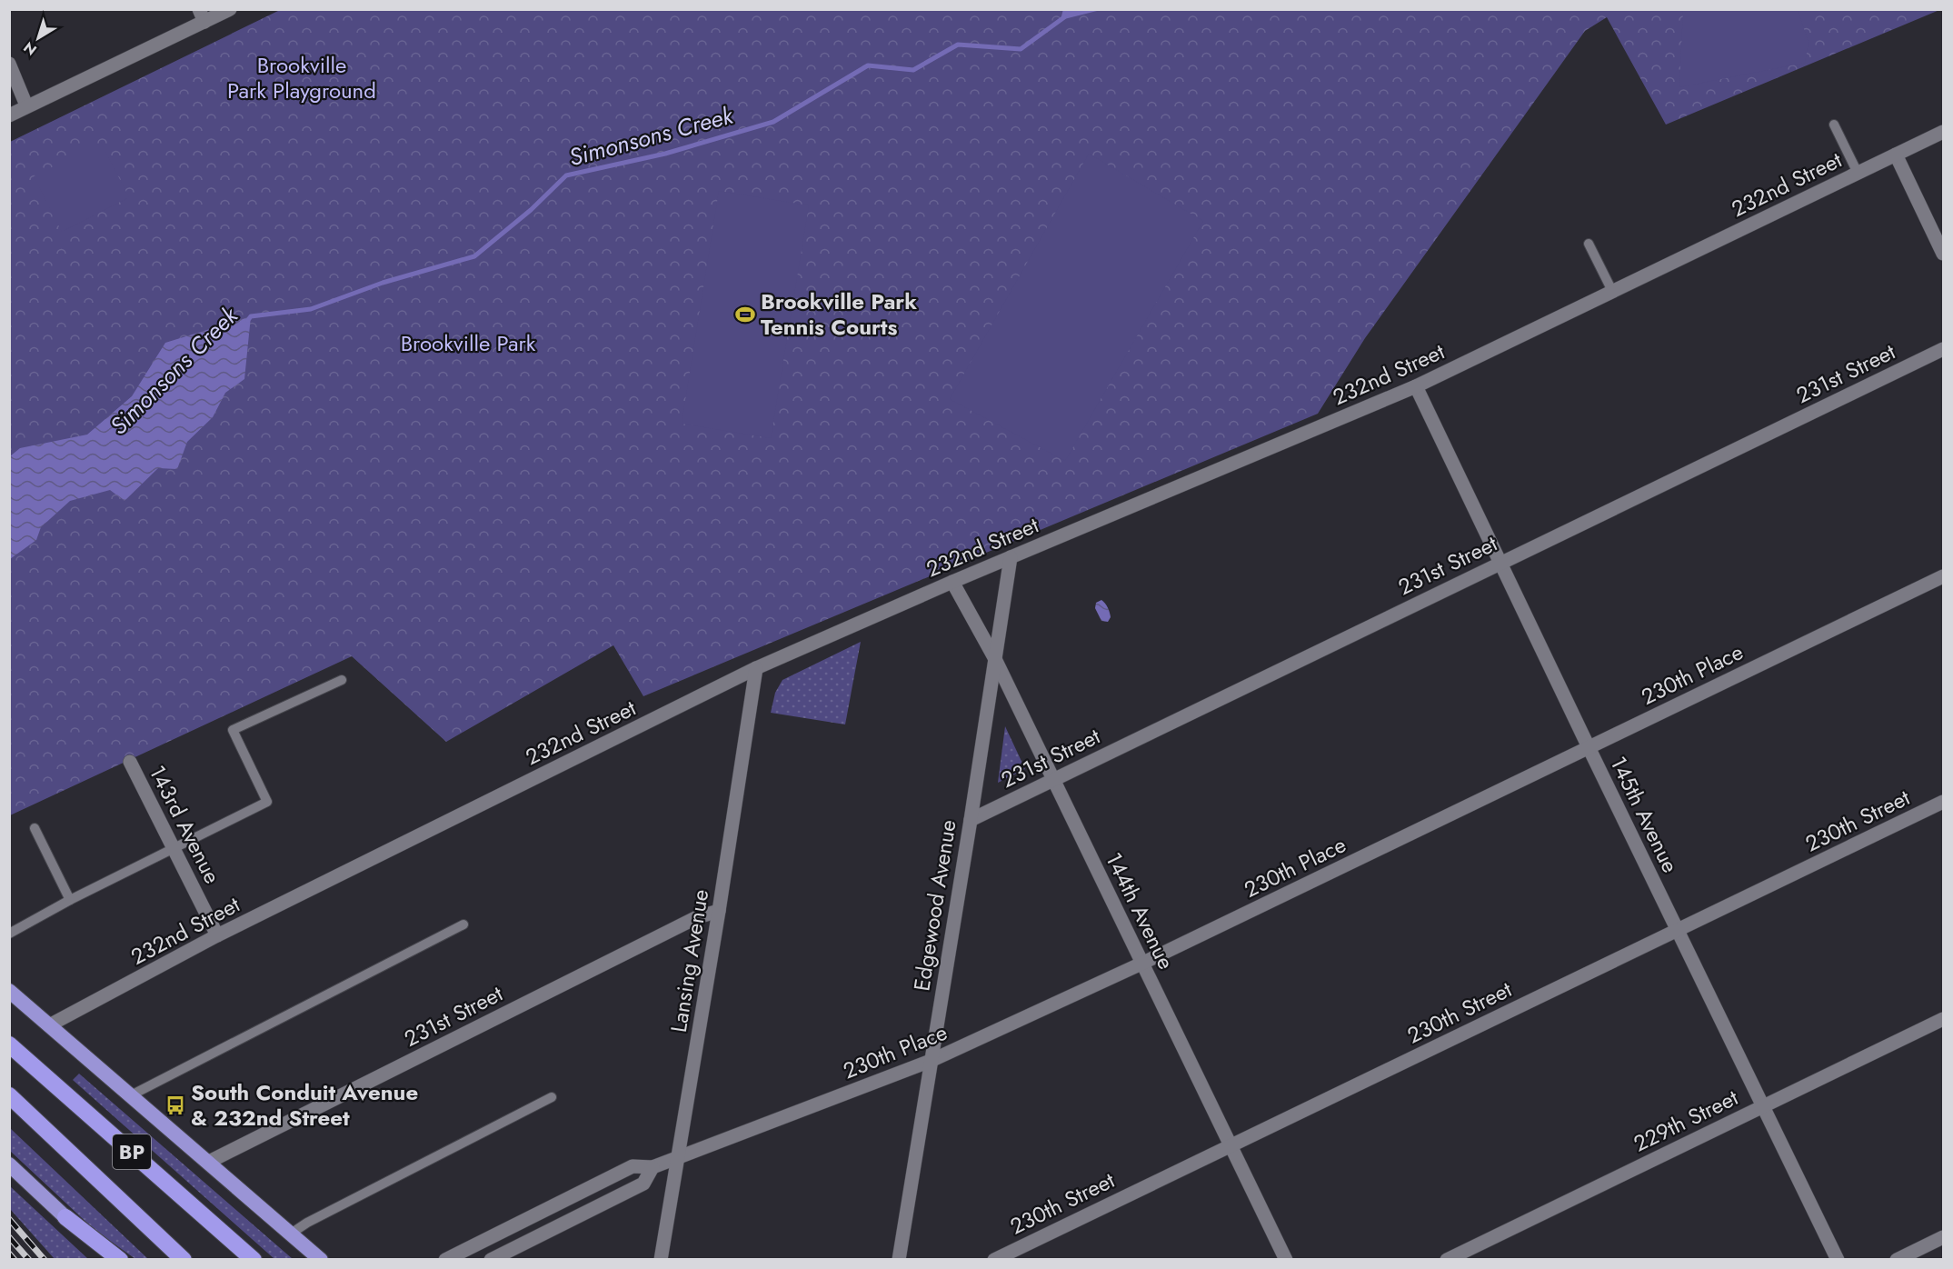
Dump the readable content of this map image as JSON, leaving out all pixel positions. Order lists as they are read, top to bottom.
{
  "streets": {
    "highway": ["BP"],
    "street": [
      "232nd Street",
      "231st Street",
      "230th Place",
      "145th Avenue",
      "230th Street",
      "143rd Avenue",
      "Edgewood Avenue",
      "144th Avenue",
      "Lansing Avenue",
      "229th Street"
    ]
  },
  "crossings": [
    ["232nd Street", "145th Avenue"],
    ["232nd Street", "143rd Avenue"],
    ["232nd Street", "Edgewood Avenue"],
    ["232nd Street", "144th Avenue"],
    ["232nd Street", "Lansing Avenue"],
    ["231st Street", "145th Avenue"],
    ["231st Street", "Edgewood Avenue"],
    ["231st Street", "144th Avenue"],
    ["231st Street", "Lansing Avenue"],
    ["230th Place", "145th Avenue"],
    ["230th Place", "Edgewood Avenue"],
    ["230th Place", "144th Avenue"],
    ["230th Place", "Lansing Avenue"],
    ["145th Avenue", "230th Street"],
    ["145th Avenue", "229th Street"],
    ["230th Street", "144th Avenue"],
    ["Edgewood Avenue", "144th Avenue"]
  ],
  "water": ["Simonsons Creek"],
  "parks": ["Brookville Park Playground", "Brookville Park"],
  "places": {
    "sports": ["Brookville Park Tennis Courts"],
    "bus stop": ["South Conduit Avenue & 232nd Street"]
  },
  "north": "bottom left"
}
